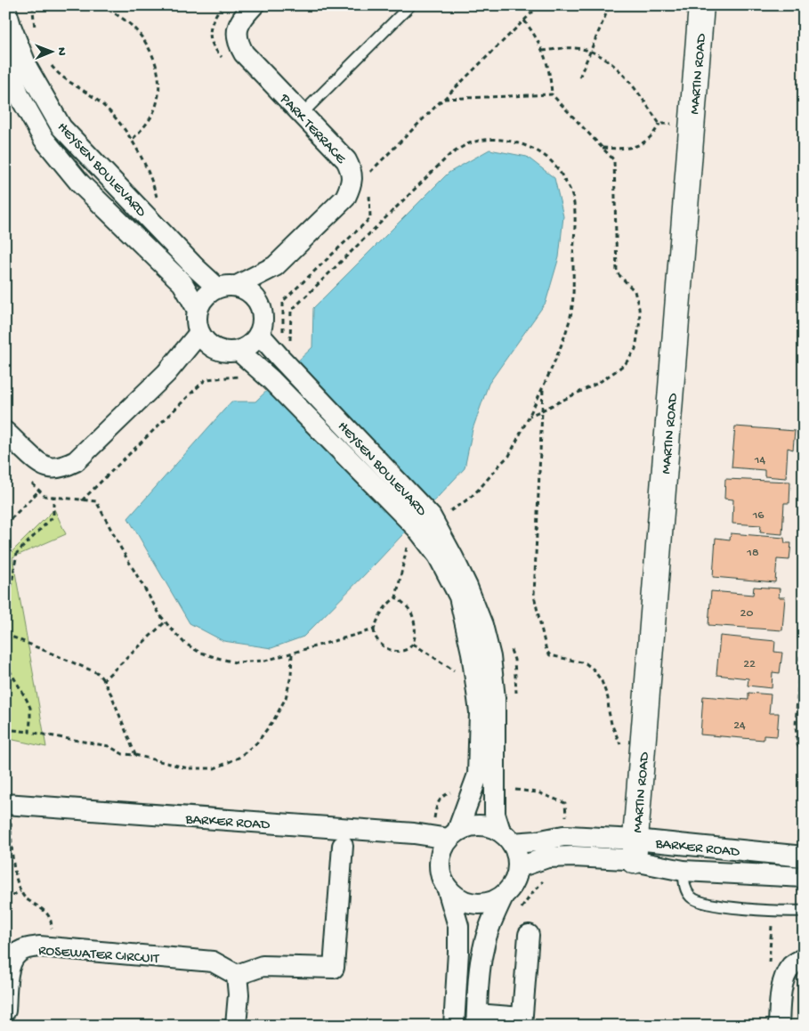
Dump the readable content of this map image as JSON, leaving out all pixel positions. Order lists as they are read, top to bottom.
{
  "streets": {
    "street": [
      "MARTIN ROAD",
      "PARK TERRACE",
      "HEYSEN BOULEVARD",
      "BARKER ROAD",
      "ROSEWATER CIRCUIT"
    ]
  },
  "crossings": [
    ["MARTIN ROAD", "BARKER ROAD"],
    ["HEYSEN BOULEVARD", "BARKER ROAD"]
  ],
  "house_numbers": [
    "14",
    "16",
    "18",
    "20",
    "22",
    "24"
  ],
  "north": "right"
}
